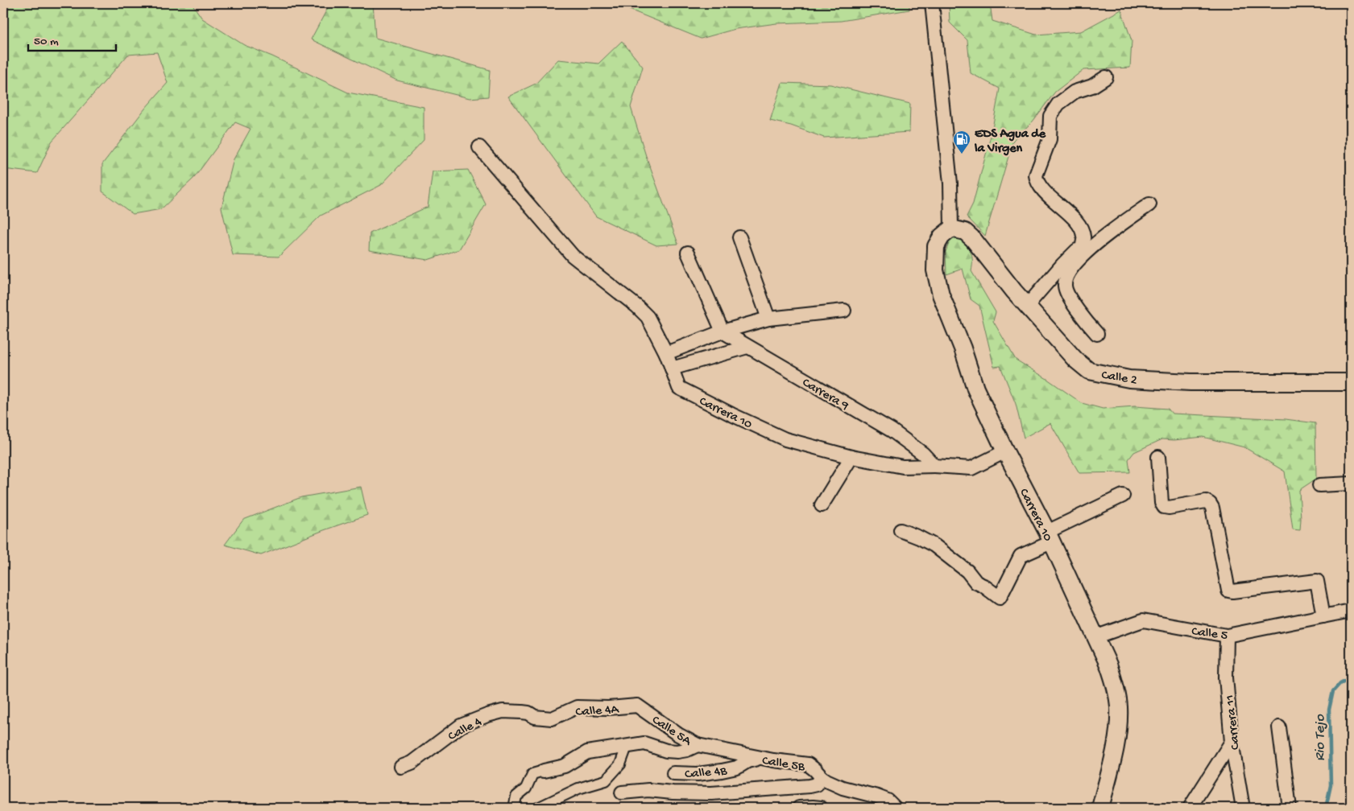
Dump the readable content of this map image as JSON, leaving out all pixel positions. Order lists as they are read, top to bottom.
{
  "streets": {
    "street": [
      "Calle 2",
      "Carrera 9",
      "Carrera 10",
      "Calle 5",
      "Calle 4A",
      "Carrera 11",
      "Calle 4",
      "Calle 5A",
      "Calle 5B",
      "Calle 4B"
    ]
  },
  "crossings": [
    ["Calle 2", "Carrera 10"],
    ["Carrera 9", "Carrera 10"],
    ["Carrera 10", "Calle 5"],
    ["Calle 5", "Carrera 11"],
    ["Calle 4A", "Calle 4"],
    ["Calle 4A", "Calle 5A"],
    ["Calle 5A", "Calle 5B"],
    ["Calle 5B", "Calle 4B"]
  ],
  "water": ["Rio Tejo"],
  "places": {
    "fuel station": ["EDS Agua de la Virgen"]
  },
  "scale_bar": "50 m"
}
